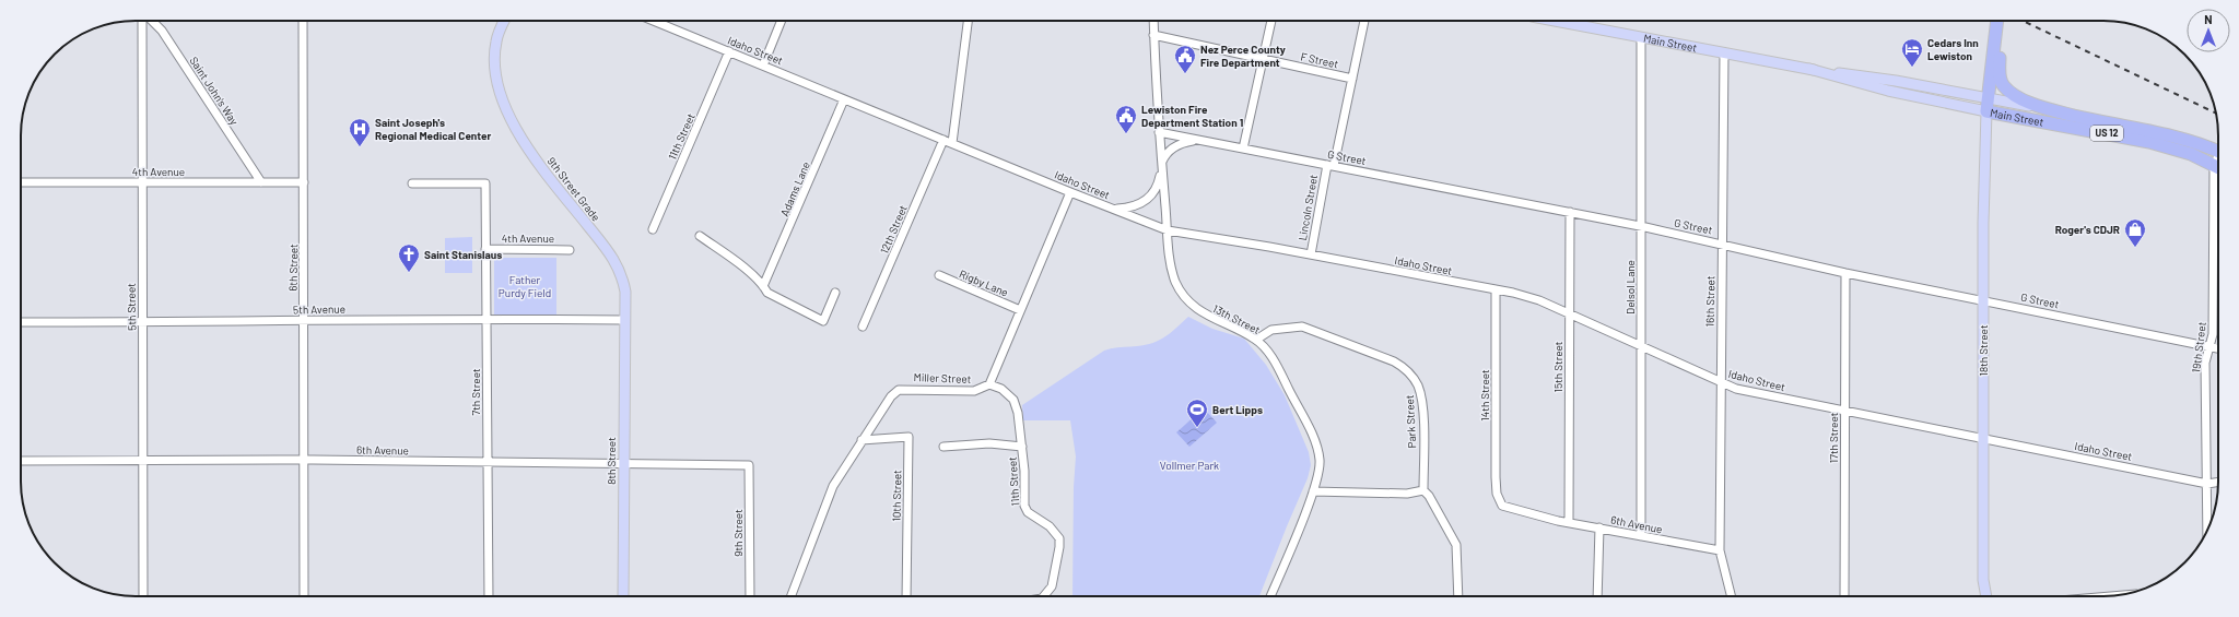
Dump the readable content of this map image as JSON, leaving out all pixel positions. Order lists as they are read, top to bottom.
{
  "streets": {
    "highway": ["Main Street", "US 12", "18th Street"],
    "main road": ["9th Street Grade", "8th Street"],
    "street": [
      "Idaho Street",
      "F Street",
      "Saint John's Way",
      "11th Street",
      "G Street",
      "4th Avenue",
      "Adams Lane",
      "Lincoln Street",
      "12th Street",
      "6th Street",
      "Rigby Lane",
      "Delsol Lane",
      "16th Street",
      "5th Street",
      "5th Avenue",
      "13th Street",
      "19th Street",
      "15th Street",
      "Miller Street",
      "7th Street",
      "14th Street",
      "Park Street",
      "17th Street",
      "6th Avenue",
      "10th Street",
      "9th Street"
    ]
  },
  "crossings": [
    ["Main Street", "US 12"],
    ["Main Street", "Delsol Lane"],
    ["Main Street", "16th Street"],
    ["Main Street", "18th Street"],
    ["Idaho Street", "11th Street"],
    ["Idaho Street", "Adams Lane"],
    ["Idaho Street", "Lincoln Street"],
    ["Idaho Street", "12th Street"],
    ["Idaho Street", "Delsol Lane"],
    ["Idaho Street", "16th Street"],
    ["Idaho Street", "13th Street"],
    ["Idaho Street", "19th Street"],
    ["Idaho Street", "18th Street"],
    ["Idaho Street", "15th Street"],
    ["Idaho Street", "14th Street"],
    ["Idaho Street", "17th Street"],
    ["F Street", "Lincoln Street"],
    ["F Street", "13th Street"],
    ["Saint John's Way", "4th Avenue"],
    ["US 12", "18th Street"],
    ["11th Street", "Miller Street"],
    ["G Street", "Lincoln Street"],
    ["G Street", "Delsol Lane"],
    ["G Street", "16th Street"],
    ["G Street", "13th Street"],
    ["G Street", "19th Street"],
    ["G Street", "18th Street"],
    ["G Street", "15th Street"],
    ["G Street", "17th Street"],
    ["4th Avenue", "6th Street"],
    ["4th Avenue", "5th Street"],
    ["4th Avenue", "7th Street"],
    ["9th Street Grade", "5th Avenue"],
    ["9th Street Grade", "8th Street"],
    ["6th Street", "5th Avenue"],
    ["6th Street", "6th Avenue"],
    ["Delsol Lane", "6th Avenue"],
    ["16th Street", "6th Avenue"],
    ["5th Street", "5th Avenue"],
    ["5th Street", "6th Avenue"],
    ["5th Avenue", "7th Street"],
    ["5th Avenue", "8th Street"],
    ["13th Street", "Park Street"],
    ["15th Street", "6th Avenue"],
    ["Miller Street", "10th Street"],
    ["7th Street", "6th Avenue"],
    ["14th Street", "6th Avenue"],
    ["6th Avenue", "8th Street"],
    ["6th Avenue", "9th Street"]
  ],
  "parks": ["Father Purdy Field", "Vollmer Park"],
  "places": {
    "hotel": ["Cedars Inn Lewiston"],
    "public building": ["Nez Perce County Fire Department", "Lewiston Fire Department Station 1"],
    "hospital": ["Saint Joseph's Regional Medical Center"],
    "shop": ["Roger's CDJR"],
    "church": ["Saint Stanislaus"],
    "sports": ["Bert Lipps"]
  },
  "north": "top"
}
